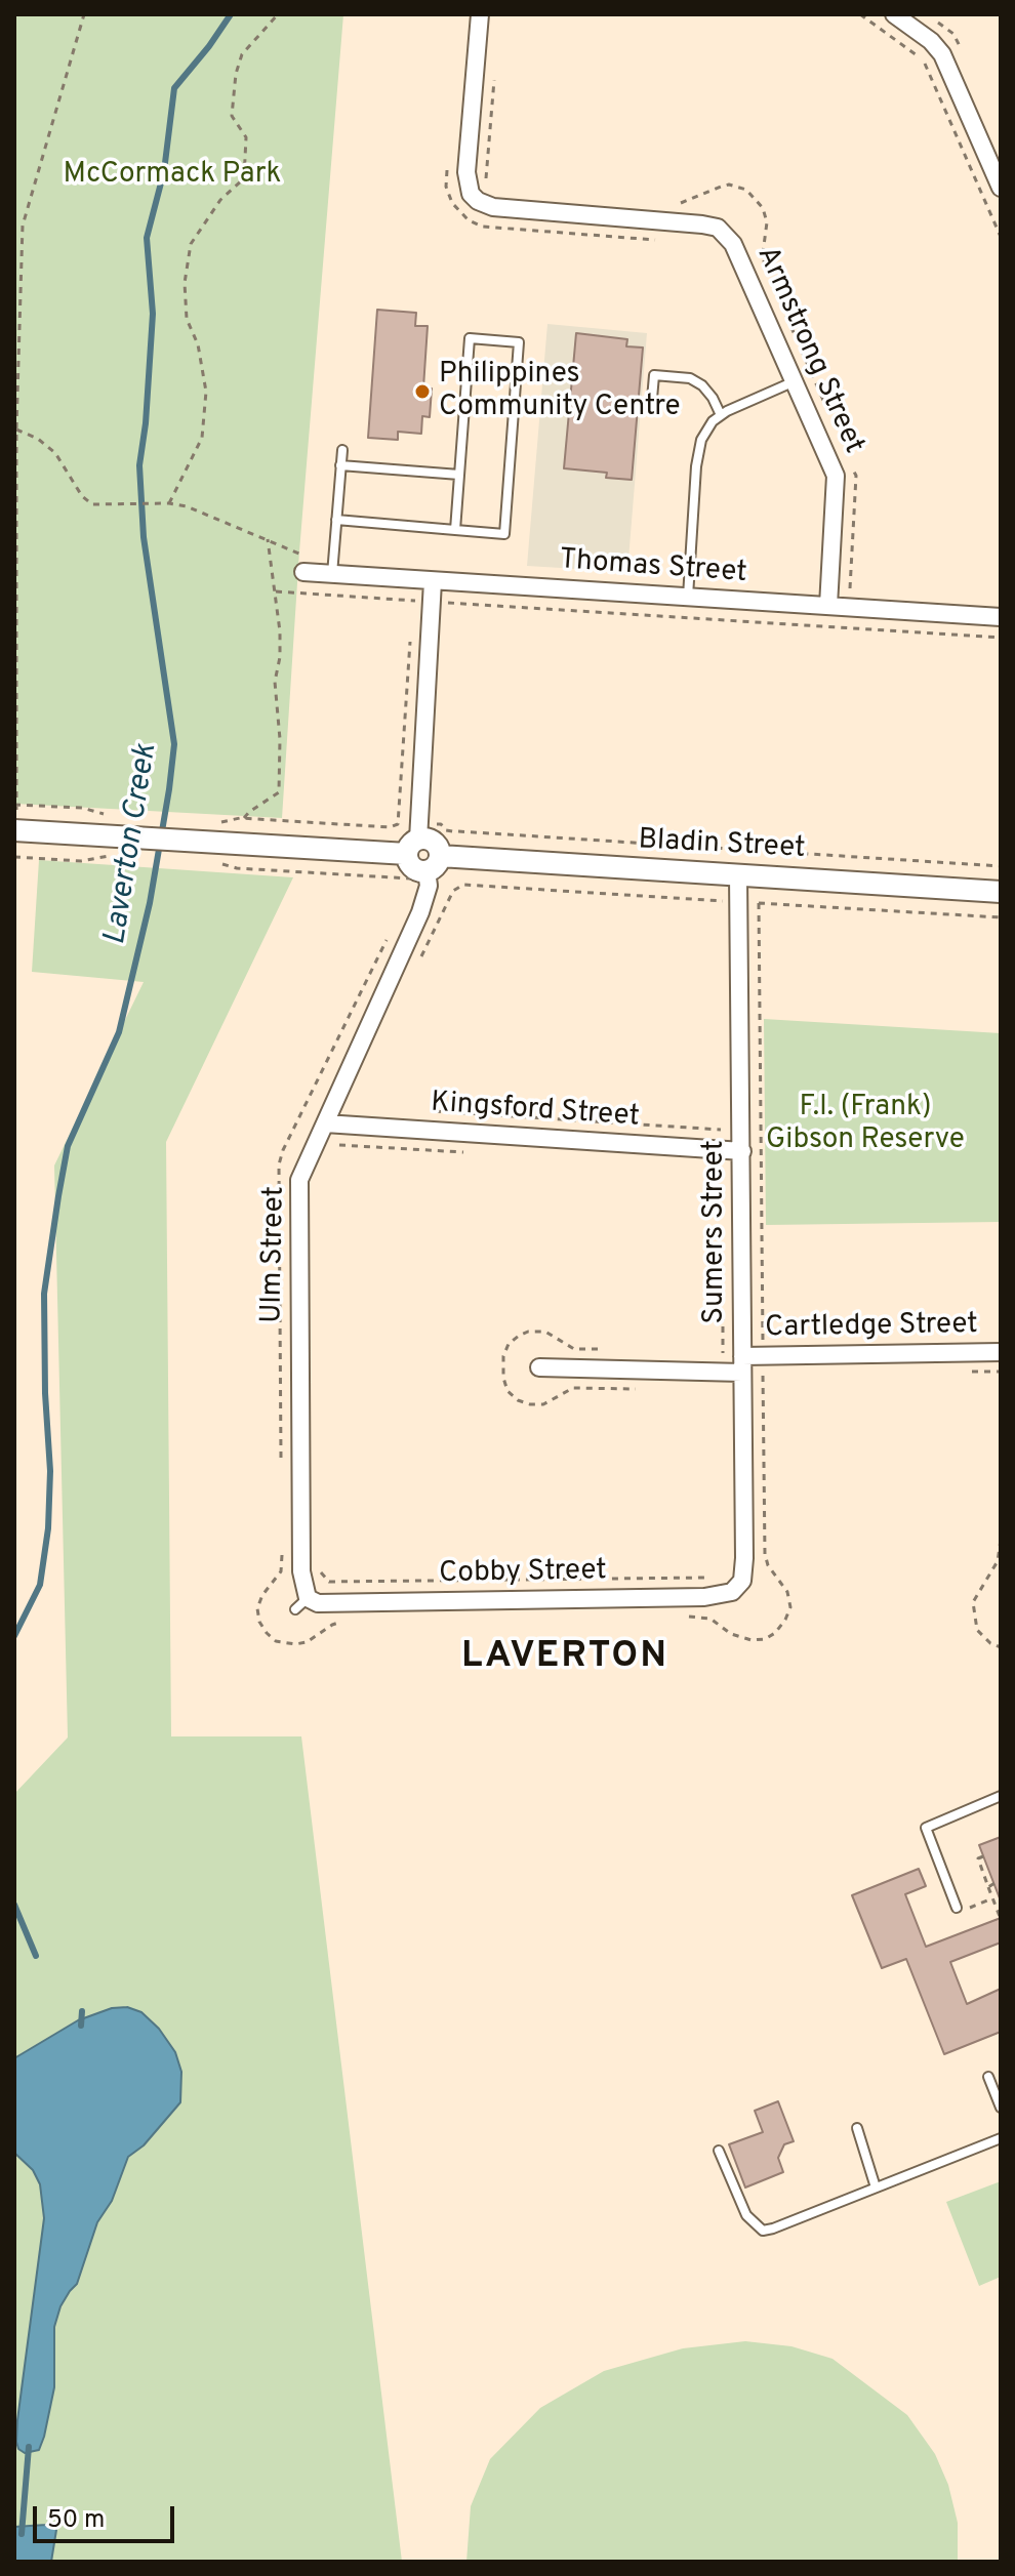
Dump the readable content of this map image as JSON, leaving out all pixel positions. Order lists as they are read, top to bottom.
{
  "streets": {
    "street": [
      "Armstrong Street",
      "Thomas Street",
      "Bladin Street",
      "Kingsford Street",
      "Sumers Street",
      "Ulm Street",
      "Cartledge Street",
      "Cobby Street"
    ]
  },
  "crossings": [
    ["Armstrong Street", "Thomas Street"],
    ["Bladin Street", "Sumers Street"],
    ["Bladin Street", "Ulm Street"],
    ["Kingsford Street", "Sumers Street"],
    ["Kingsford Street", "Ulm Street"],
    ["Sumers Street", "Cartledge Street"],
    ["Sumers Street", "Cobby Street"],
    ["Ulm Street", "Cobby Street"]
  ],
  "districts": ["LAVERTON"],
  "water": ["Laverton Creek"],
  "parks": ["McCormack Park", "F.I. (Frank) Gibson Reserve"],
  "places": ["Philippines Community Centre"],
  "scale_bar": "50 m"
}
